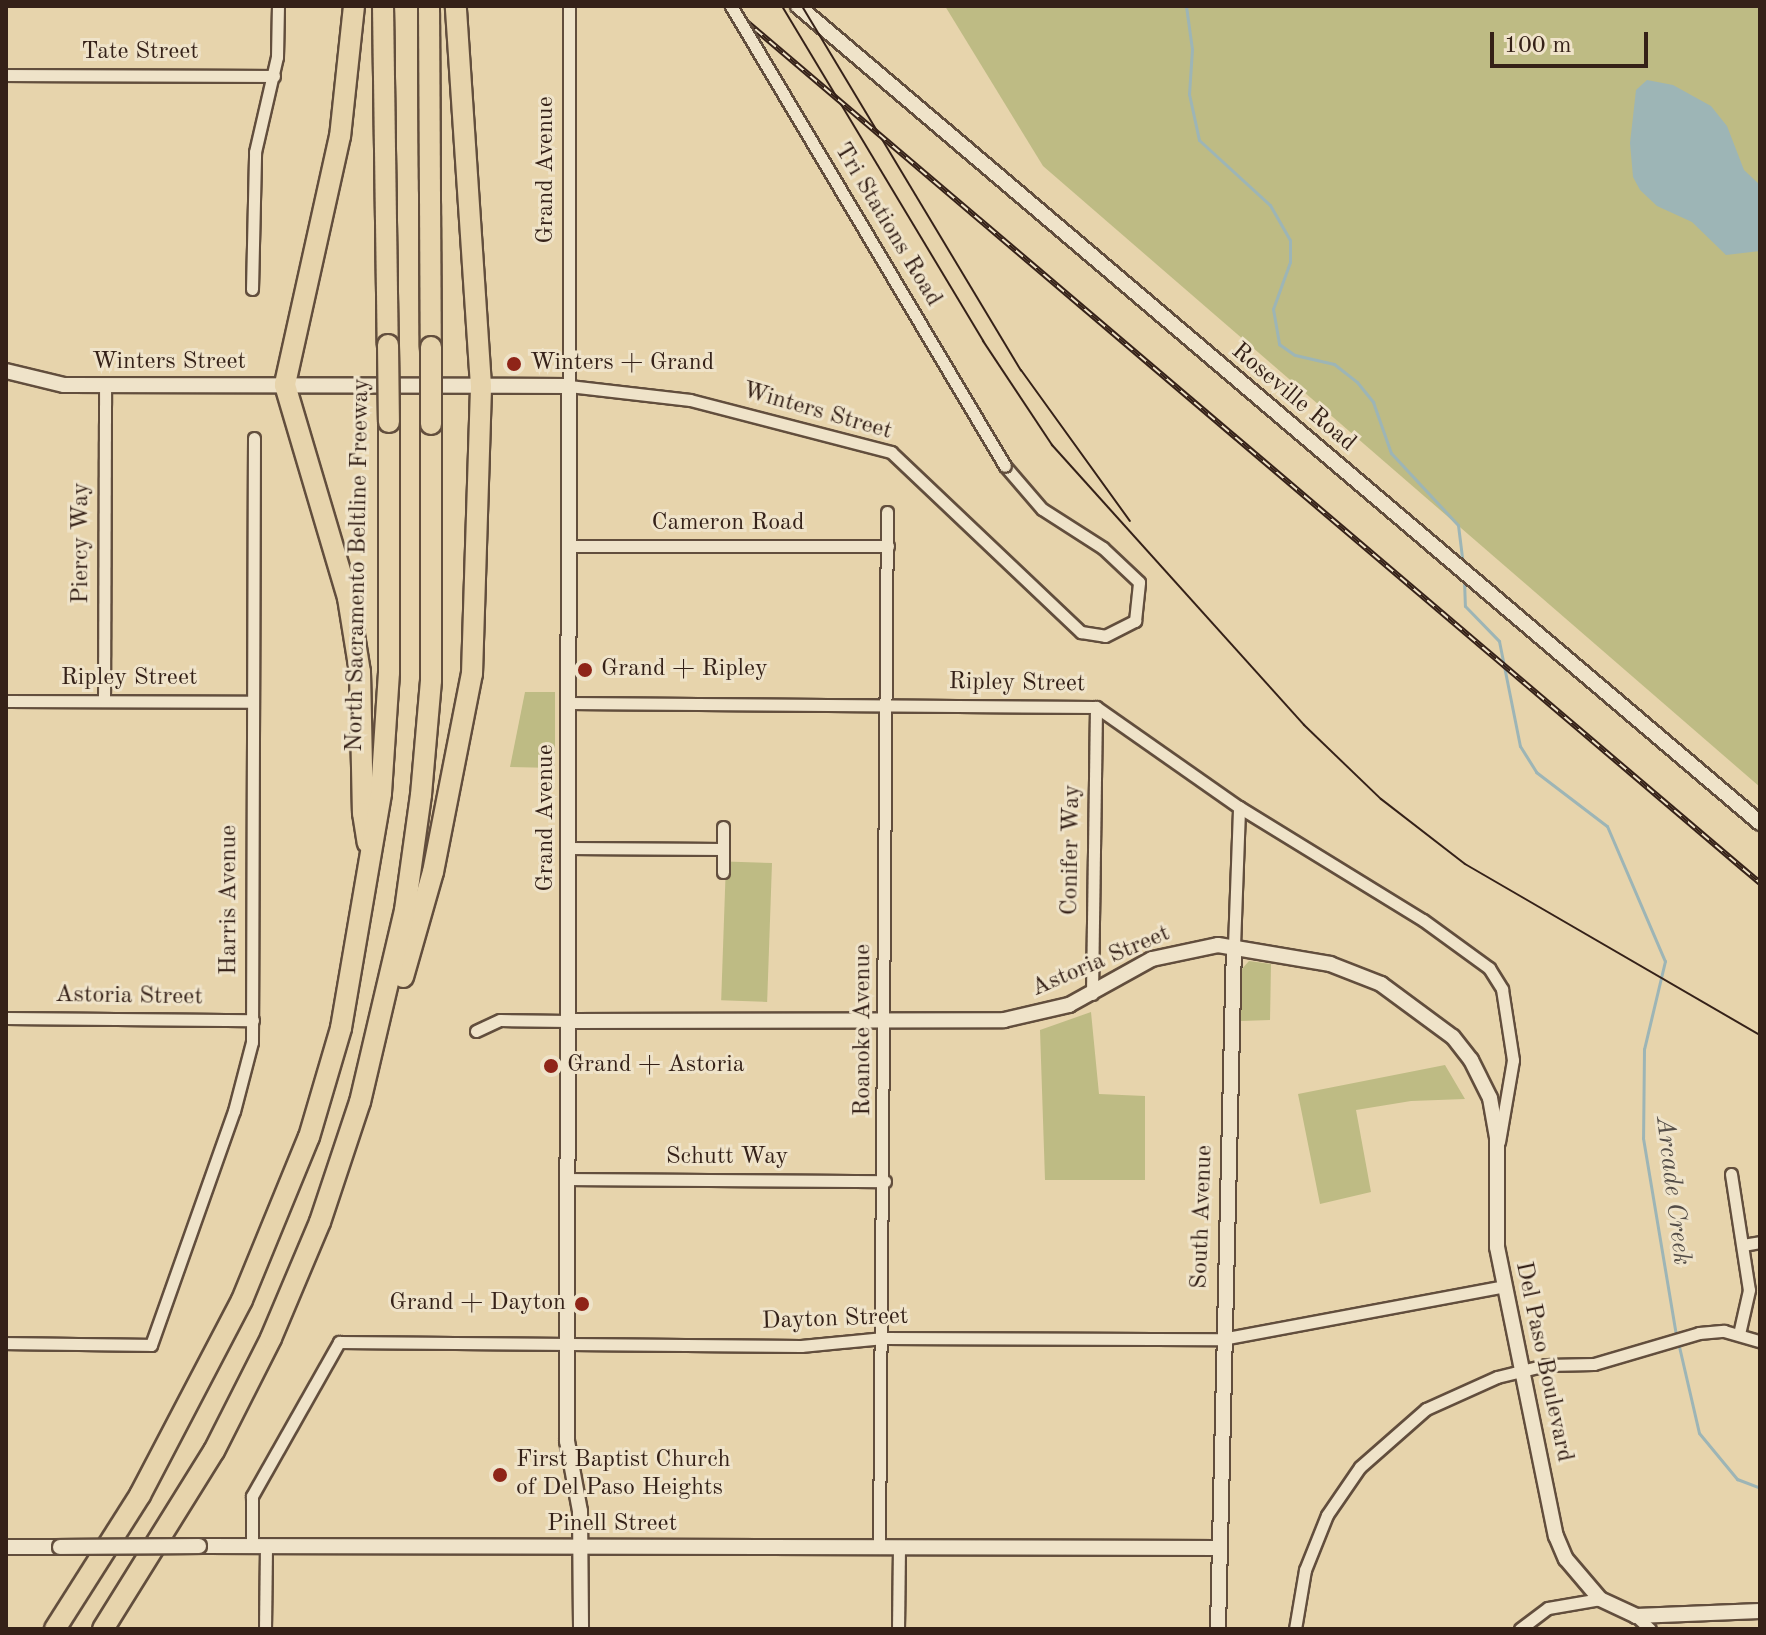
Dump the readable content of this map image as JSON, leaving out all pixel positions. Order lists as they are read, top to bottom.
{
  "streets": {
    "highway": ["North Sacramento Beltline Freeway"],
    "street": [
      "Tate Street",
      "Grand Avenue",
      "Tri Stations Road",
      "Winters Street",
      "Roseville Road",
      "Cameron Road",
      "Piercy Way",
      "Ripley Street",
      "Conifer Way",
      "Harris Avenue",
      "Astoria Street",
      "Roanoke Avenue",
      "Schutt Way",
      "South Avenue",
      "Dayton Street",
      "Del Paso Boulevard",
      "Pinell Street"
    ]
  },
  "crossings": [
    ["Grand Avenue", "Winters Street"],
    ["Grand Avenue", "Cameron Road"],
    ["Grand Avenue", "Ripley Street"],
    ["Grand Avenue", "Astoria Street"],
    ["Grand Avenue", "Schutt Way"],
    ["Grand Avenue", "Dayton Street"],
    ["Grand Avenue", "Pinell Street"],
    ["Tri Stations Road", "Winters Street"],
    ["Winters Street", "Piercy Way"],
    ["Cameron Road", "Roanoke Avenue"],
    ["Piercy Way", "Ripley Street"],
    ["Ripley Street", "Conifer Way"],
    ["Ripley Street", "Harris Avenue"],
    ["Ripley Street", "Roanoke Avenue"],
    ["Ripley Street", "South Avenue"],
    ["Ripley Street", "Del Paso Boulevard"],
    ["Conifer Way", "Astoria Street"],
    ["Harris Avenue", "Astoria Street"],
    ["Astoria Street", "Roanoke Avenue"],
    ["Astoria Street", "South Avenue"],
    ["Astoria Street", "Del Paso Boulevard"],
    ["Roanoke Avenue", "Schutt Way"],
    ["Roanoke Avenue", "Dayton Street"],
    ["Roanoke Avenue", "Pinell Street"],
    ["South Avenue", "Dayton Street"],
    ["South Avenue", "Pinell Street"],
    ["Dayton Street", "Del Paso Boulevard"],
    ["Dayton Street", "Pinell Street"]
  ],
  "water": ["Arcade Creek"],
  "places": [
    "Winters + Grand",
    "Grand + Ripley",
    "Grand + Astoria",
    "Grand + Dayton",
    "First Baptist Church of Del Paso Heights"
  ],
  "scale_bar": "100 m"
}
